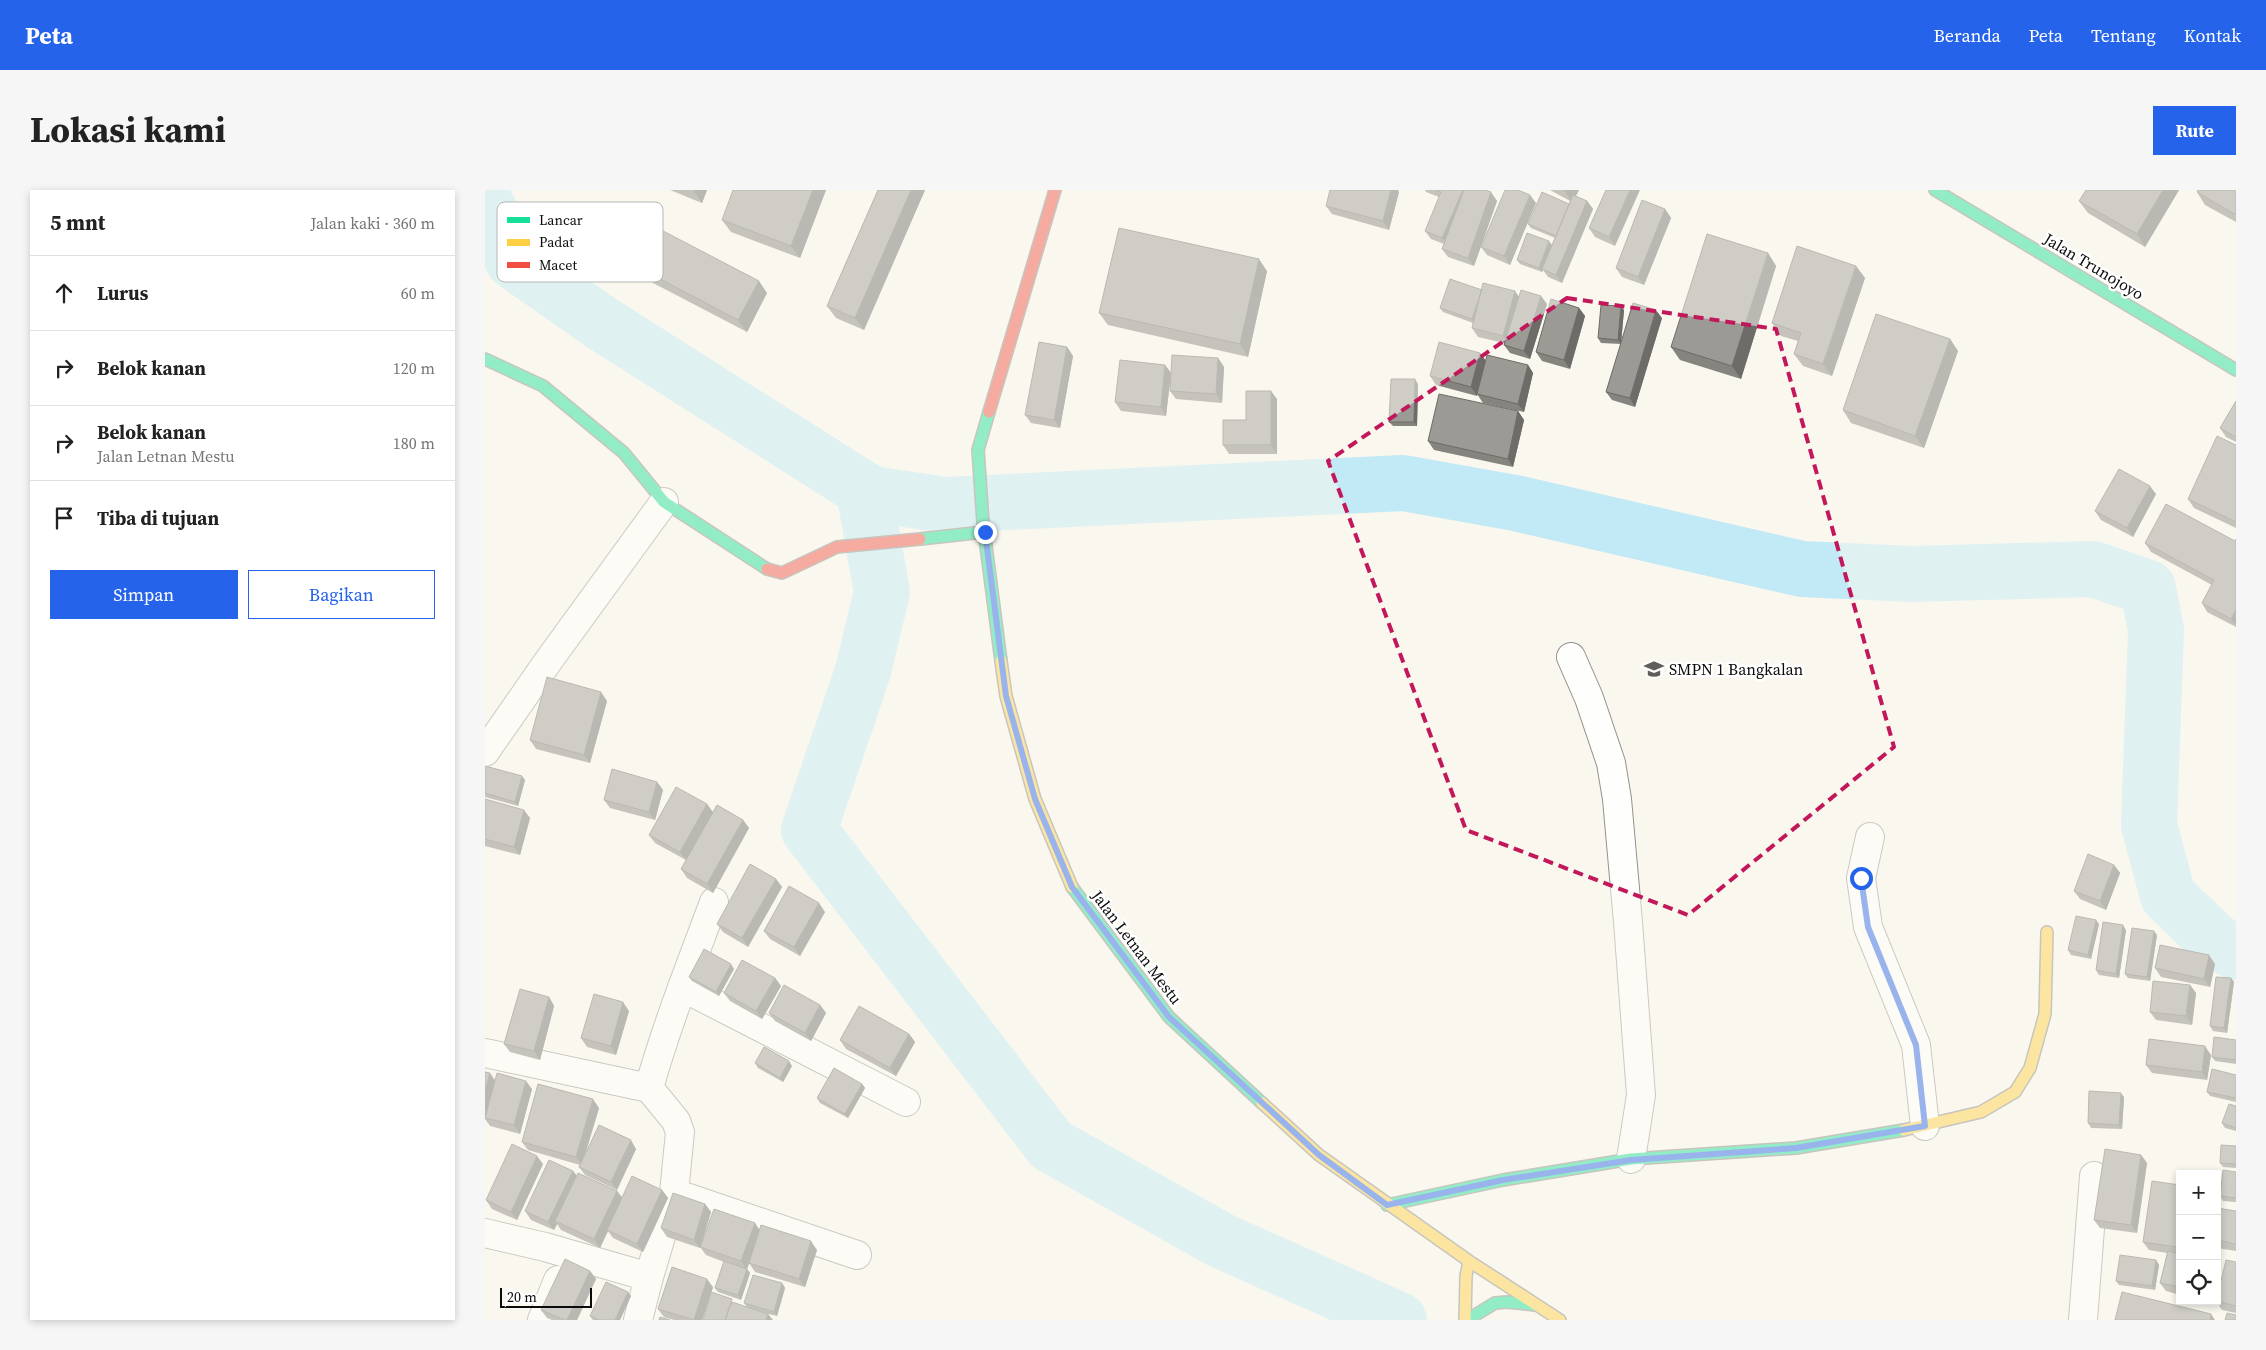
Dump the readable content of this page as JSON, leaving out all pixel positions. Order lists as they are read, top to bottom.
{
  "streets": {
    "street": ["Jalan Trunojoyo", "Jalan Letnan Mestu"]
  },
  "places": {
    "school or university": ["SMPN 1 Bangkalan"]
  },
  "legend": ["Lancar", "Padat", "Macet"],
  "scale_bar": "20 m",
  "page": {
    "header": "Peta",
    "nav": [
      "Beranda",
      "Peta",
      "Tentang",
      "Kontak"
    ],
    "title": "Lokasi kami",
    "buttons": [
      "Rute",
      ["Simpan", "Bagikan"]
    ],
    "heading": ["5 mnt", "Jalan kaki · 360 m"],
    "list": [
      ["Lurus", "60 m"],
      ["Belok kanan", "120 m"],
      ["Belok kanan", "Jalan Letnan Mestu", "180 m"],
      "Tiba di tujuan"
    ],
    "map_buttons": ["+", "−"],
    "scale": "20 m"
  }
}
